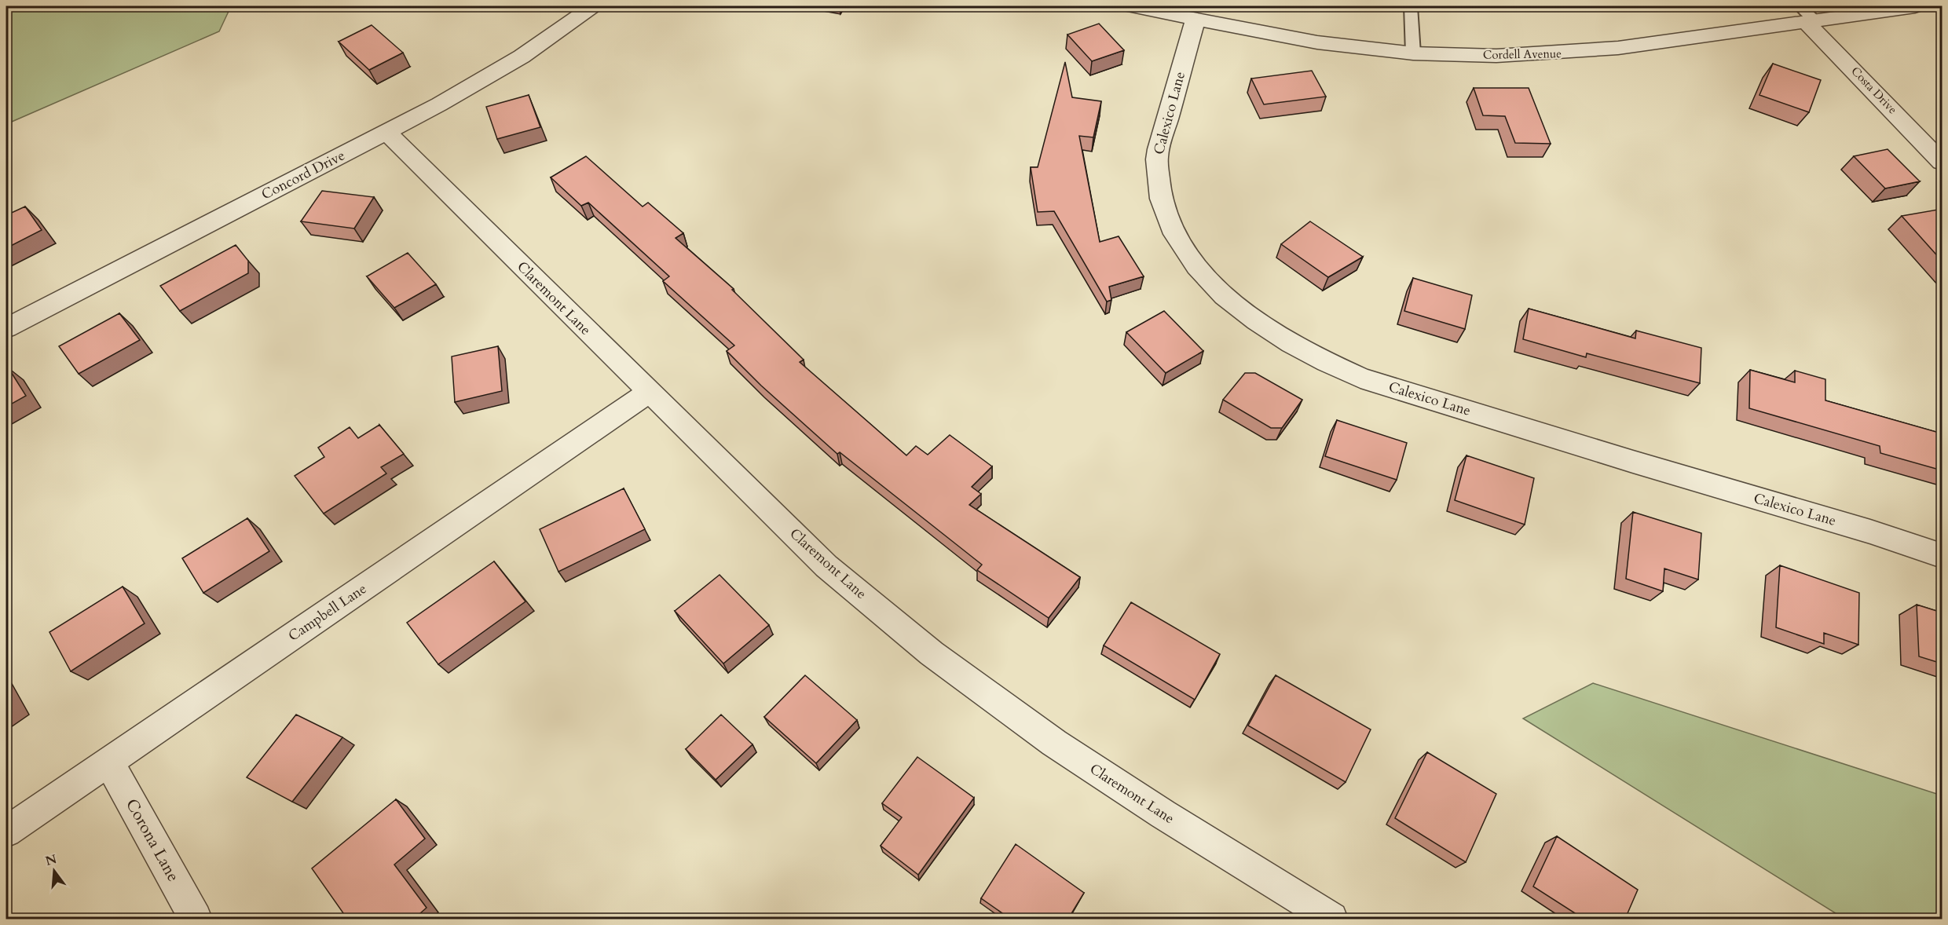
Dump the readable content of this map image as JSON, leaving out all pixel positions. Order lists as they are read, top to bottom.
{
  "streets": {
    "street": [
      "Cordell Avenue",
      "Costa Drive",
      "Calexico Lane",
      "Concord Drive",
      "Claremont Lane",
      "Campbell Lane",
      "Corona Lane"
    ]
  },
  "crossings": [
    ["Cordell Avenue", "Costa Drive"],
    ["Cordell Avenue", "Calexico Lane"],
    ["Concord Drive", "Claremont Lane"],
    ["Claremont Lane", "Campbell Lane"],
    ["Campbell Lane", "Corona Lane"]
  ],
  "north": "top"
}
